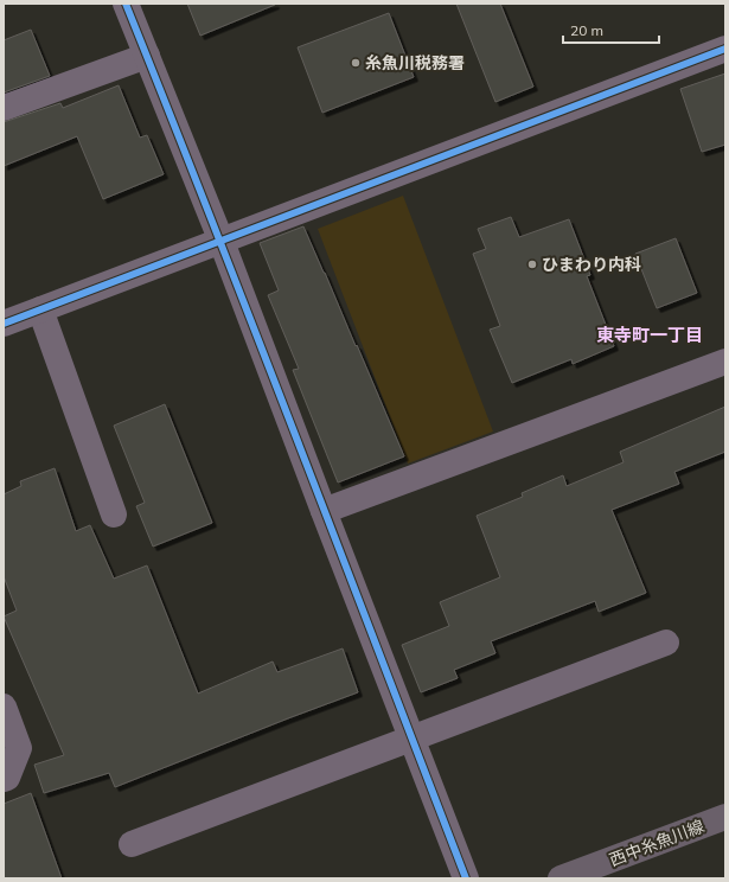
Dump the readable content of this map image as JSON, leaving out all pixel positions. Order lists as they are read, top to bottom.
{
  "streets": {
    "main road": ["西中糸魚川線"]
  },
  "districts": ["東寺町一丁目"],
  "places": ["糸魚川税務署", "ひまわり内科"],
  "scale_bar": "20 m"
}
